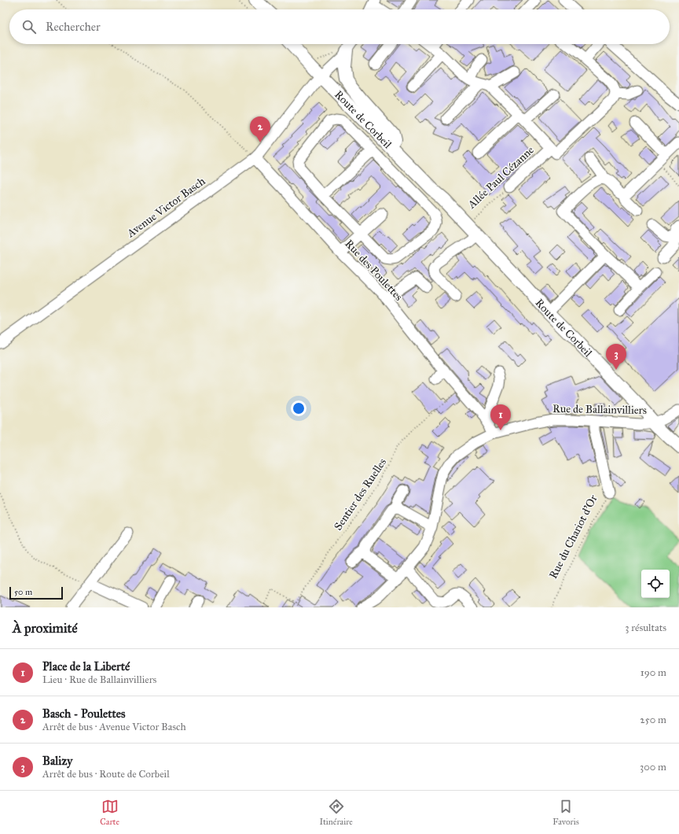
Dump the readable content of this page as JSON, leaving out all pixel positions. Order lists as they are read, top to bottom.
{
  "streets": {
    "main road": ["Route de Corbeil"],
    "street": [
      "Allée Paul Cézanne",
      "Avenue Victor Basch",
      "Rue des Poulettes",
      "Rue de Ballainvilliers",
      "Rue du Chariot d'Or"
    ],
    "path": ["Sentier des Ruelles"]
  },
  "crossings": [
    ["Route de Corbeil", "Allée Paul Cézanne"],
    ["Route de Corbeil", "Avenue Victor Basch"],
    ["Route de Corbeil", "Rue de Ballainvilliers"],
    ["Avenue Victor Basch", "Rue des Poulettes"],
    ["Rue des Poulettes", "Rue de Ballainvilliers"],
    ["Rue des Poulettes", "Sentier des Ruelles"],
    ["Rue de Ballainvilliers", "Rue du Chariot d'Or"]
  ],
  "scale_bar": "50 m",
  "page": {
    "search": "Rechercher",
    "pins": ["2", "3", "1"],
    "scale": "50 m",
    "heading": ["À proximité", "3 résultats"],
    "list": [
      {
        "mark": "1",
        "name": "Place de la Liberté",
        "note": "Lieu · Rue de Ballainvilliers",
        "value": "190 m"
      },
      {
        "mark": "2",
        "name": "Basch - Poulettes",
        "note": "Arrêt de bus · Avenue Victor Basch",
        "value": "250 m"
      },
      {
        "mark": "3",
        "name": "Balizy",
        "note": "Arrêt de bus · Route de Corbeil",
        "value": "300 m"
      }
    ],
    "nav": ["Carte", "Itinéraire", "Favoris"]
  }
}
